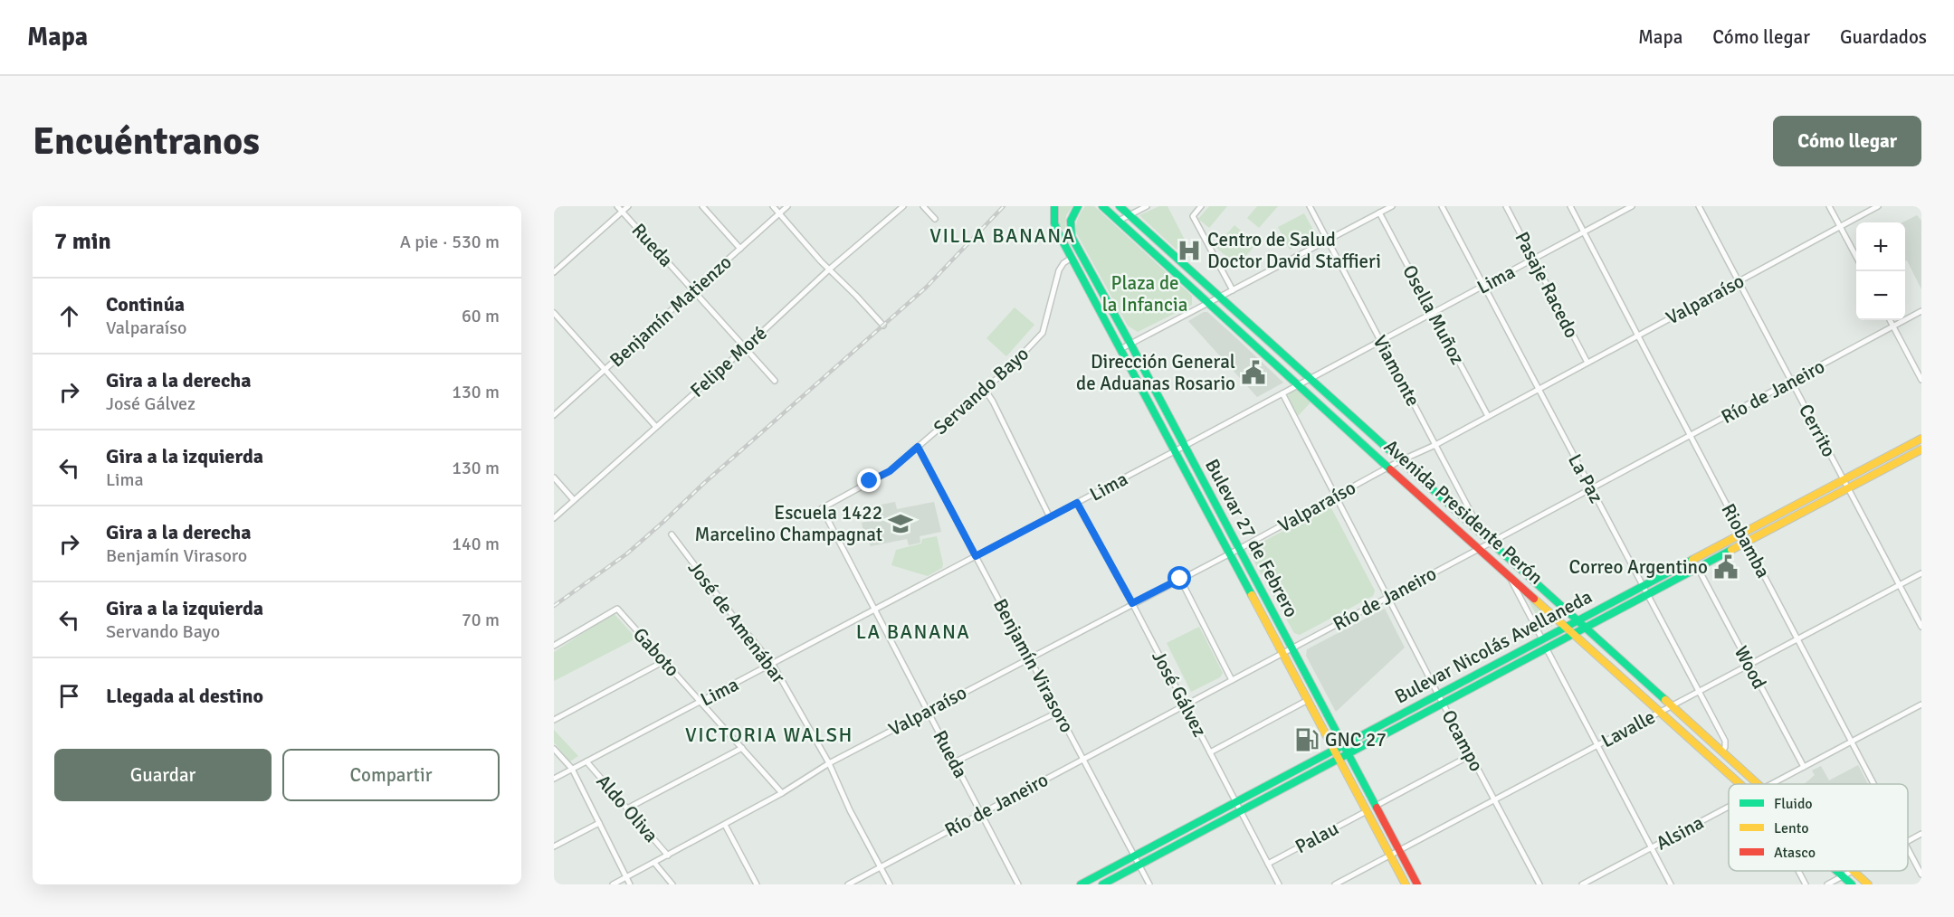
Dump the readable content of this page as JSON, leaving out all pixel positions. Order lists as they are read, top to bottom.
{
  "streets": {
    "main road": ["Avenida Presidente Perón", "Bulevar 27 de Febrero", "Bulevar Nicolás Avellaneda"],
    "street": [
      "Rueda",
      "Lima",
      "Pasaje Racedo",
      "Valparaíso",
      "Benjamín Matienzo",
      "Osella Muñoz",
      "Felipe Moré",
      "Viamonte",
      "Servando Bayo",
      "Río de Janeiro",
      "Cerrito",
      "La Paz",
      "Riobamba",
      "José de Amenábar",
      "Gaboto",
      "Benjamín Virasoro",
      "Wood",
      "José Gálvez",
      "Lavalle",
      "Ocampo",
      "Aldo Oliva",
      "Alsina",
      "Palau"
    ]
  },
  "crossings": [
    ["Rueda", "Lima"],
    ["Rueda", "Valparaíso"],
    ["Rueda", "Benjamín Matienzo"],
    ["Rueda", "Felipe Moré"],
    ["Rueda", "Servando Bayo"],
    ["Rueda", "Río de Janeiro"],
    ["Lima", "Pasaje Racedo"],
    ["Lima", "Osella Muñoz"],
    ["Lima", "Viamonte"],
    ["Lima", "La Paz"],
    ["Lima", "Avenida Presidente Perón"],
    ["Lima", "Bulevar 27 de Febrero"],
    ["Lima", "Riobamba"],
    ["Lima", "José de Amenábar"],
    ["Lima", "Gaboto"],
    ["Lima", "Benjamín Virasoro"],
    ["Lima", "José Gálvez"],
    ["Lima", "Ocampo"],
    ["Lima", "Aldo Oliva"],
    ["Pasaje Racedo", "Valparaíso"],
    ["Valparaíso", "Osella Muñoz"],
    ["Valparaíso", "Viamonte"],
    ["Valparaíso", "Cerrito"],
    ["Valparaíso", "La Paz"],
    ["Valparaíso", "Avenida Presidente Perón"],
    ["Valparaíso", "Bulevar 27 de Febrero"],
    ["Valparaíso", "Riobamba"],
    ["Valparaíso", "José de Amenábar"],
    ["Valparaíso", "Gaboto"],
    ["Valparaíso", "Benjamín Virasoro"],
    ["Valparaíso", "José Gálvez"],
    ["Valparaíso", "Ocampo"],
    ["Valparaíso", "Aldo Oliva"],
    ["Viamonte", "Avenida Presidente Perón"],
    ["Servando Bayo", "Bulevar 27 de Febrero"],
    ["Servando Bayo", "Benjamín Virasoro"],
    ["Río de Janeiro", "Cerrito"],
    ["Río de Janeiro", "La Paz"],
    ["Río de Janeiro", "Avenida Presidente Perón"],
    ["Río de Janeiro", "Bulevar 27 de Febrero"],
    ["Río de Janeiro", "Riobamba"],
    ["Río de Janeiro", "José de Amenábar"],
    ["Río de Janeiro", "Benjamín Virasoro"],
    ["Río de Janeiro", "José Gálvez"],
    ["Río de Janeiro", "Ocampo"],
    ["Cerrito", "Bulevar Nicolás Avellaneda"],
    ["Cerrito", "Lavalle"],
    ["La Paz", "Avenida Presidente Perón"],
    ["La Paz", "Bulevar Nicolás Avellaneda"],
    ["La Paz", "Lavalle"],
    ["Avenida Presidente Perón", "Bulevar Nicolás Avellaneda"],
    ["Avenida Presidente Perón", "Lavalle"],
    ["Bulevar 27 de Febrero", "Bulevar Nicolás Avellaneda"],
    ["Bulevar 27 de Febrero", "Lavalle"],
    ["Bulevar 27 de Febrero", "Palau"],
    ["Riobamba", "Bulevar Nicolás Avellaneda"],
    ["Riobamba", "Lavalle"],
    ["Riobamba", "Alsina"],
    ["Bulevar Nicolás Avellaneda", "Benjamín Virasoro"],
    ["Bulevar Nicolás Avellaneda", "Wood"],
    ["Bulevar Nicolás Avellaneda", "José Gálvez"],
    ["Bulevar Nicolás Avellaneda", "Ocampo"],
    ["Wood", "Lavalle"],
    ["Wood", "Alsina"],
    ["José Gálvez", "Palau"],
    ["Lavalle", "Ocampo"]
  ],
  "districts": ["VILLA BANANA", "LA BANANA", "VICTORIA WALSH"],
  "parks": ["Plaza de la Infancia"],
  "places": {
    "hospital": ["Centro de Salud Doctor David Staffieri"],
    "public building": ["Dirección General de Aduanas Rosario", "Correo Argentino"],
    "school or university": ["Escuela 1422 Marcelino Champagnat"],
    "fuel station": ["GNC 27"]
  },
  "legend": ["Fluido", "Lento", "Atasco"],
  "page": {
    "header": "Mapa",
    "nav": ["Mapa", "Cómo llegar", "Guardados"],
    "buttons": [
      "Cómo llegar",
      ["Guardar", "Compartir"]
    ],
    "title": "Encuéntranos",
    "heading": ["7 min", "A pie · 530 m"],
    "map_buttons": ["+", "−"],
    "list": [
      ["Continúa", "Valparaíso", "60 m"],
      ["Gira a la derecha", "José Gálvez", "130 m"],
      ["Gira a la izquierda", "Lima", "130 m"],
      ["Gira a la derecha", "Benjamín Virasoro", "140 m"],
      ["Gira a la izquierda", "Servando Bayo", "70 m"],
      "Llegada al destino"
    ]
  }
}
